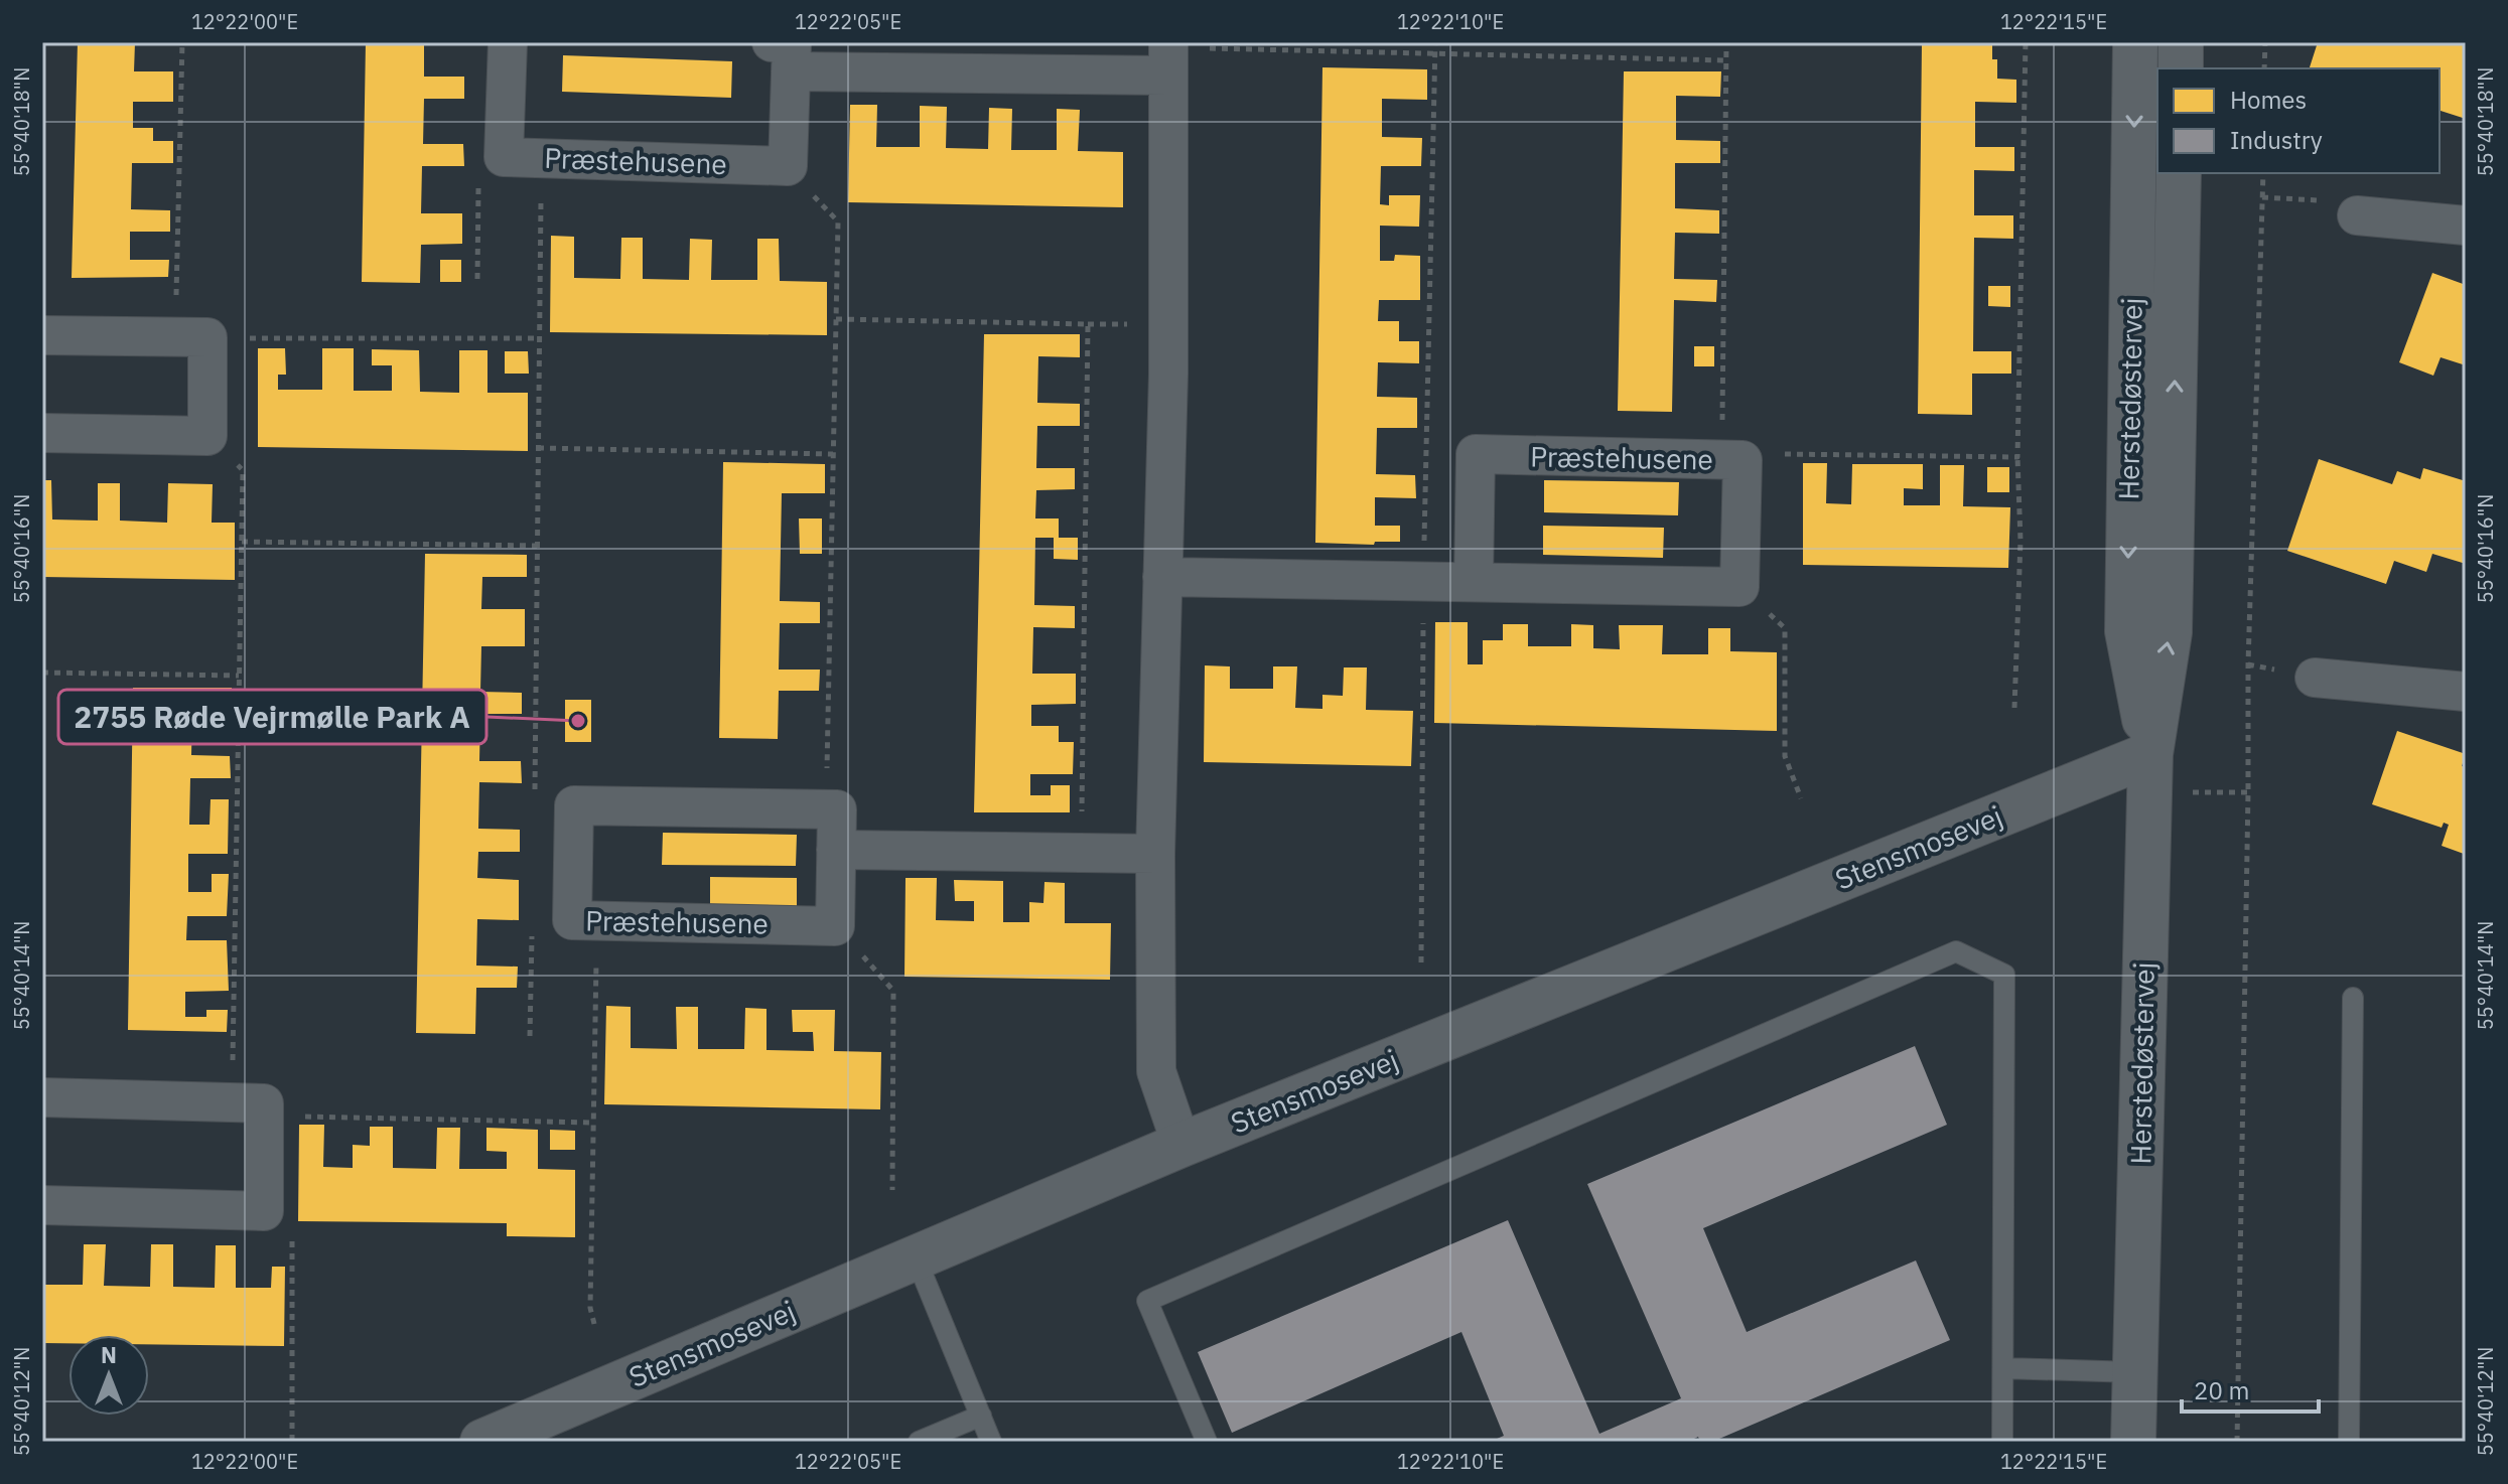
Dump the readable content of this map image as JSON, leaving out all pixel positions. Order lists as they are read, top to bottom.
{
  "streets": {
    "street": ["Præstehusene", "Herstedøstervej", "Stensmosevej"]
  },
  "crossings": [
    ["Herstedøstervej", "Stensmosevej"]
  ],
  "places": ["2755 Røde Vejrmølle Park A"],
  "legend": ["Homes", "Industry"],
  "scale_bar": "20 m",
  "north": "top",
  "coordinates": [
    "12°22'00\"E",
    "12°22'05\"E",
    "12°22'10\"E",
    "12°22'15\"E",
    "55°40'18\"N",
    "55°40'16\"N",
    "55°40'14\"N",
    "55°40'12\"N"
  ]
}
